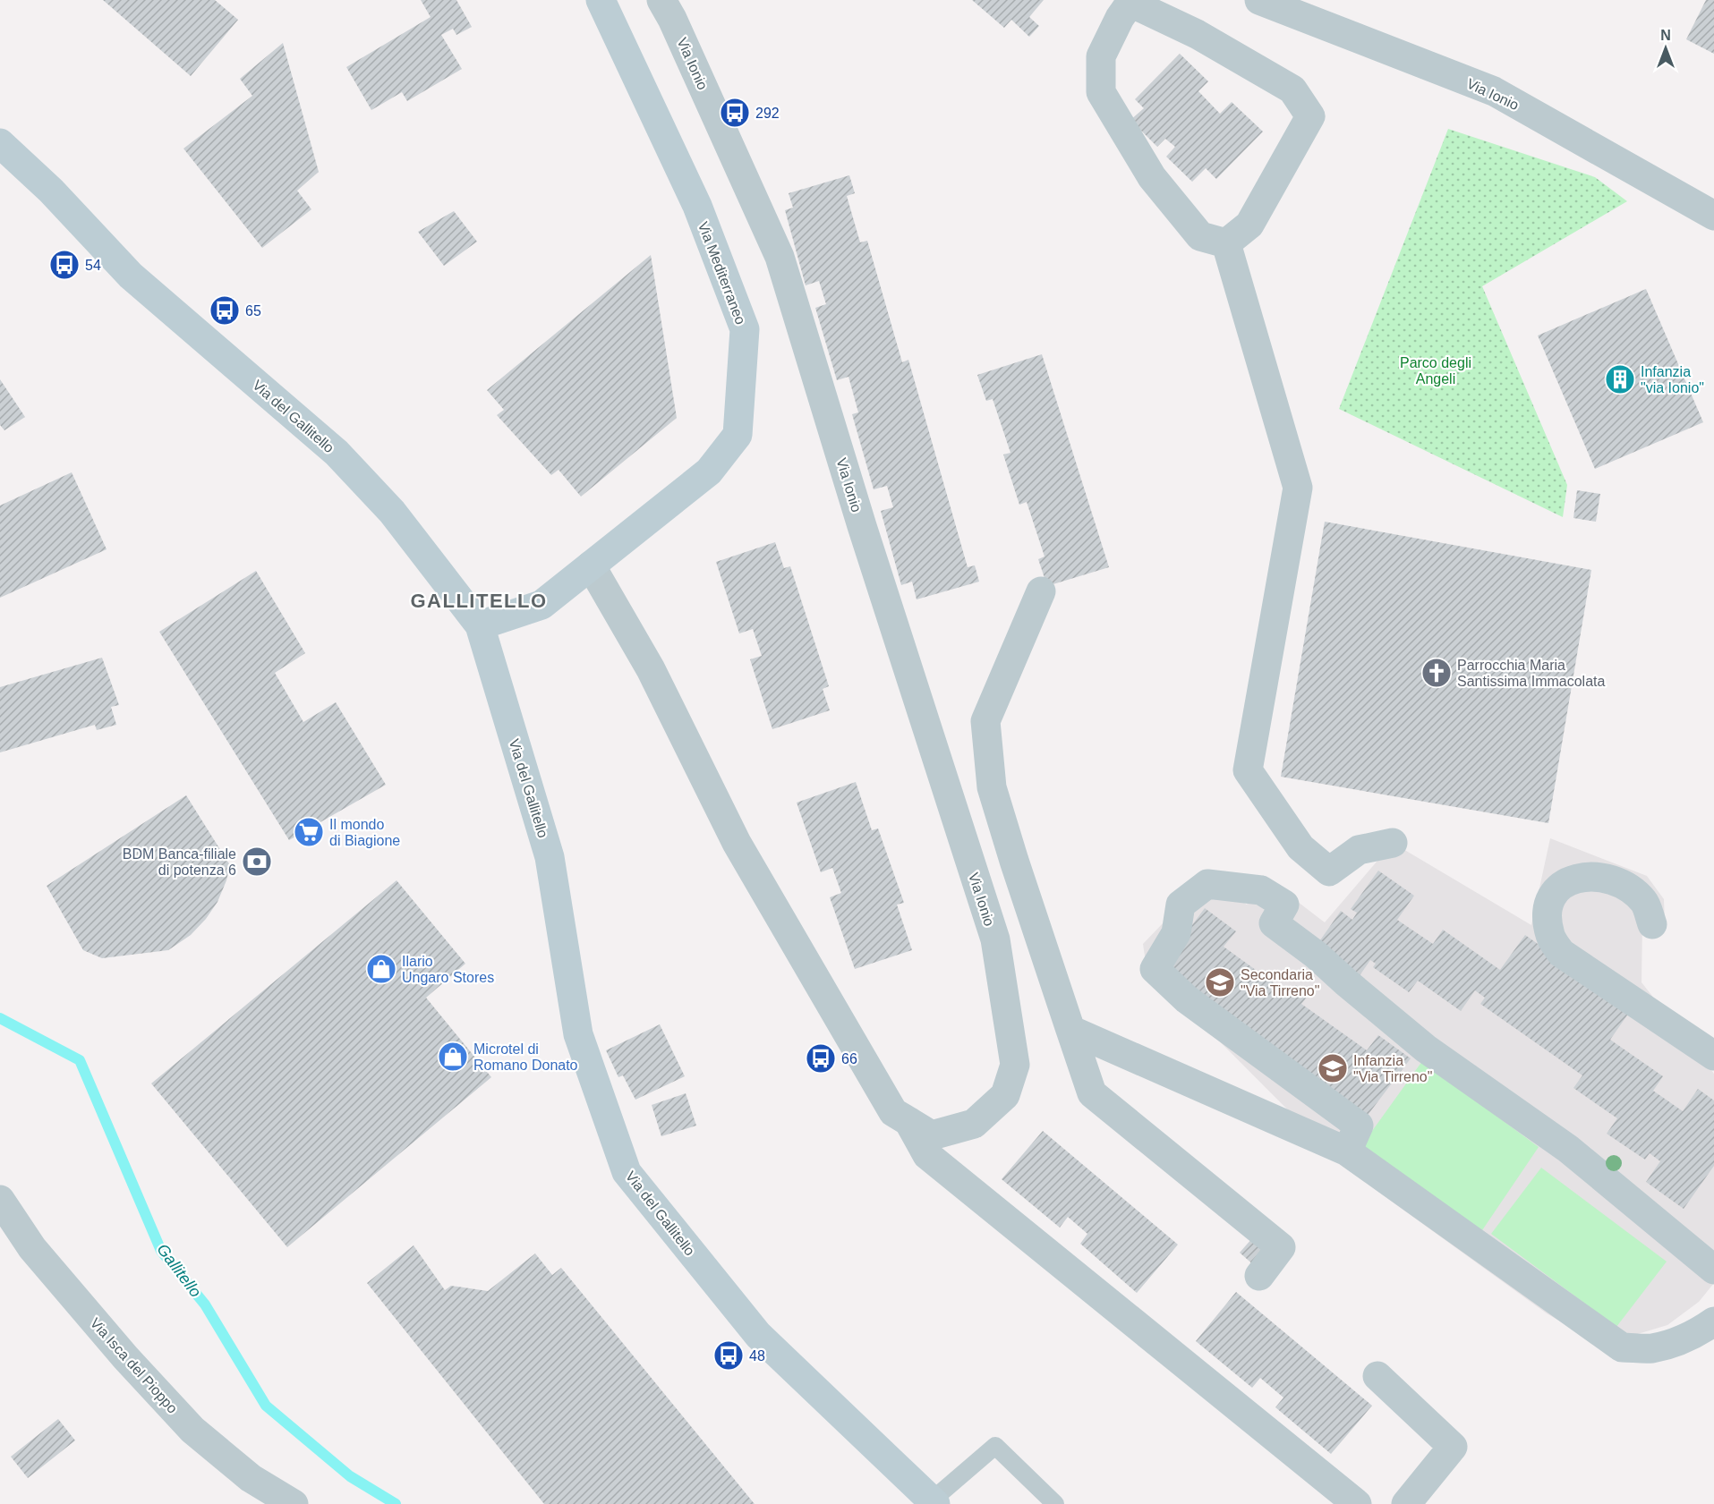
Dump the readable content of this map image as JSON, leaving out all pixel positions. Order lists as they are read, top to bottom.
{
  "streets": {
    "street": [
      "Via Ionio",
      "Via Mediterraneo",
      "Via del Gallitello",
      "Via Isca del Pioppo"
    ]
  },
  "crossings": [
    ["Via Ionio", "Via Mediterraneo"],
    ["Via Mediterraneo", "Via del Gallitello"]
  ],
  "districts": ["GALLITELLO"],
  "water": ["Gallitello"],
  "parks": ["Parco degli Angeli"],
  "places": {
    "bus stop": [
      "292",
      "54",
      "65",
      "66",
      "48"
    ],
    "building": ["Infanzia \"via Ionio\""],
    "church": ["Parrocchia Maria Santissima Immacolata"],
    "supermarket": ["Il mondo di Biagione"],
    "bank": ["BDM Banca-filiale di potenza 6"],
    "shop": ["Ilario Ungaro Stores", "Microtel di Romano Donato"],
    "school or university": ["Secondaria \"Via Tirreno\"", "Infanzia \"Via Tirreno\""]
  },
  "north": "top"
}
